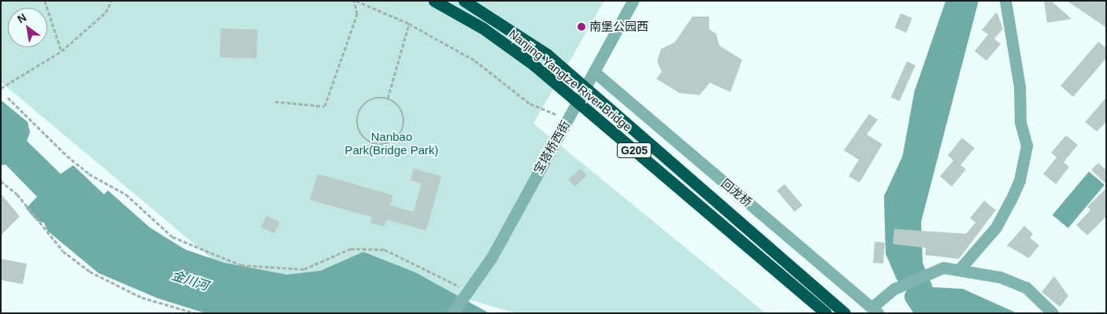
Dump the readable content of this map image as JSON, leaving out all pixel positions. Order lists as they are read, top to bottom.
{
  "streets": {
    "highway": ["Nanjing Yangtze River Bridge", "G205"],
    "street": ["宝塔桥西街", "回龙桥"]
  },
  "crossings": [
    ["宝塔桥西街", "回龙桥"]
  ],
  "water": ["金川河"],
  "parks": ["Nanbao Park(Bridge Park)"],
  "places": ["南堡公园西"],
  "north": "top left"
}
